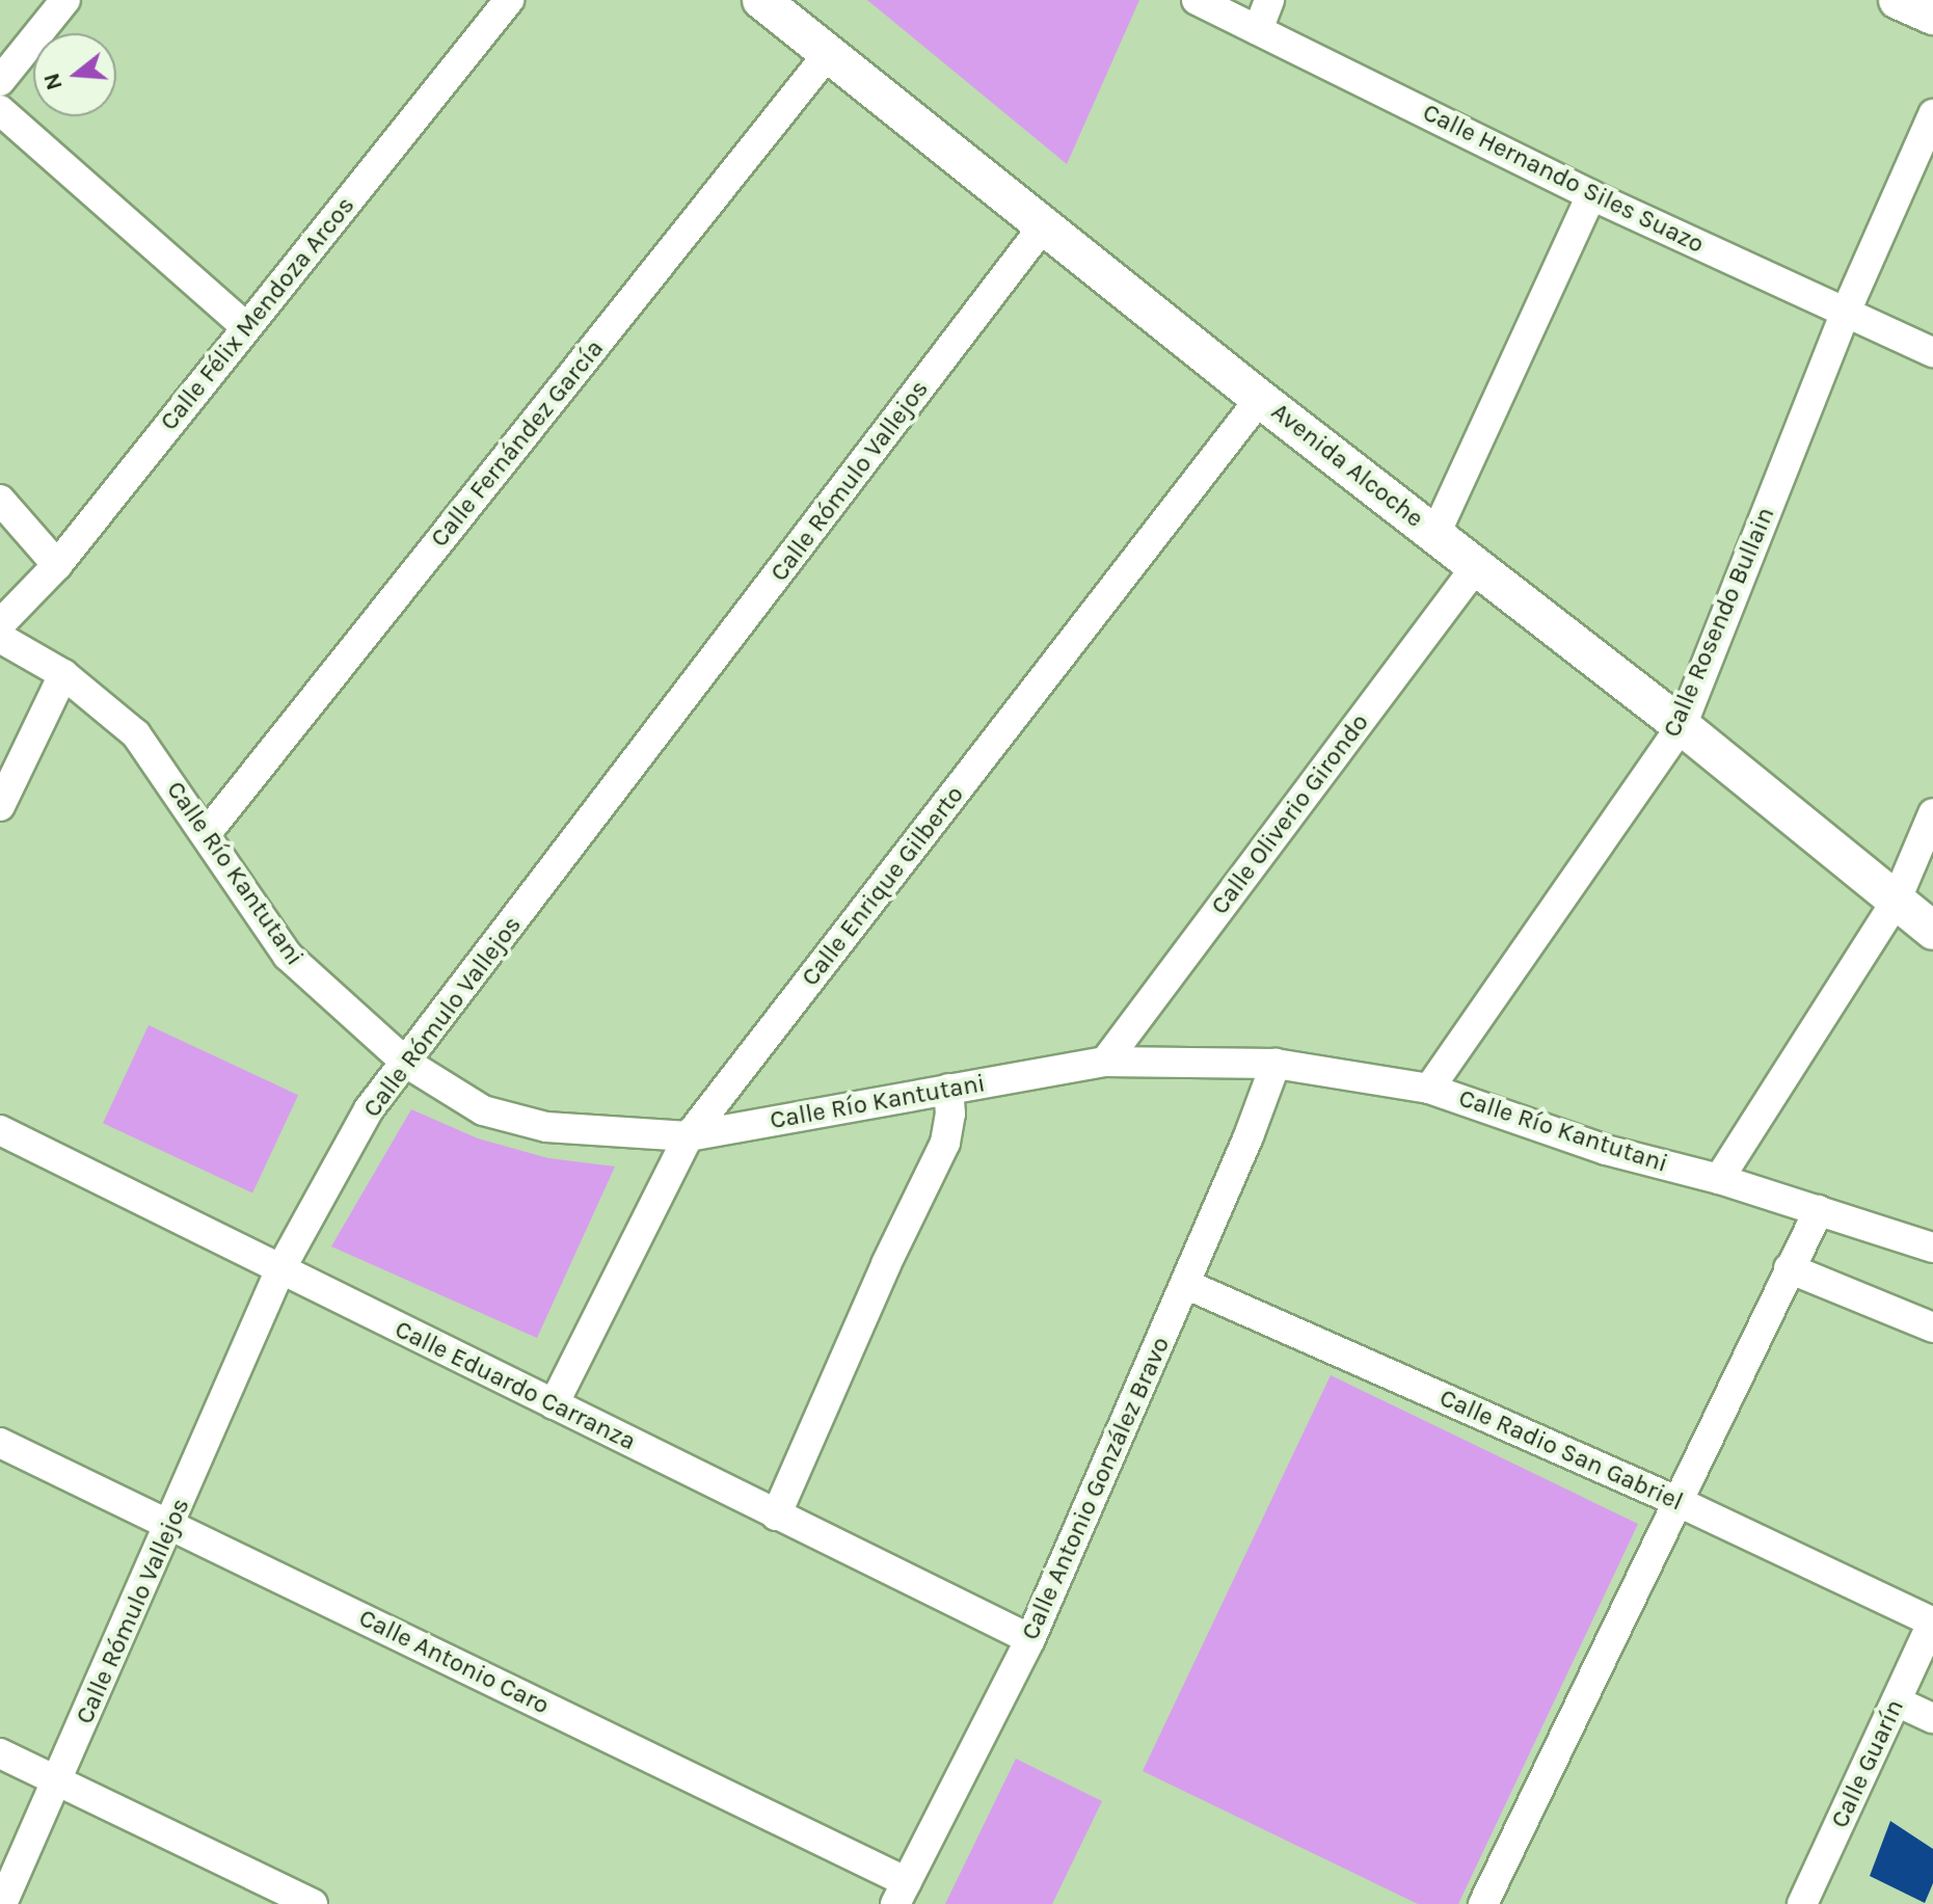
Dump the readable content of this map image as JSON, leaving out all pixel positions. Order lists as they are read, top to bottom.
{
  "streets": {
    "street": [
      "Calle Hernando Siles Suazo",
      "Calle Félix Mendoza Arcos",
      "Calle Fernández García",
      "Avenida Alcoche",
      "Calle Rómulo Vallejos",
      "Calle Rosendo Bullain",
      "Calle Oliverio Girondo",
      "Calle Río Kantutani",
      "Calle Enrique Gilberto",
      "Calle Eduardo Carranza",
      "Calle Radio San Gabriel",
      "Calle Antonio González Bravo",
      "Calle Antonio Caro",
      "Calle Guarín"
    ]
  },
  "crossings": [
    ["Calle Hernando Siles Suazo", "Calle Rosendo Bullain"],
    ["Calle Fernández García", "Avenida Alcoche"],
    ["Calle Fernández García", "Calle Río Kantutani"],
    ["Avenida Alcoche", "Calle Rómulo Vallejos"],
    ["Avenida Alcoche", "Calle Rosendo Bullain"],
    ["Avenida Alcoche", "Calle Oliverio Girondo"],
    ["Avenida Alcoche", "Calle Enrique Gilberto"],
    ["Calle Rómulo Vallejos", "Calle Río Kantutani"],
    ["Calle Rómulo Vallejos", "Calle Eduardo Carranza"],
    ["Calle Rómulo Vallejos", "Calle Antonio Caro"],
    ["Calle Rosendo Bullain", "Calle Río Kantutani"],
    ["Calle Oliverio Girondo", "Calle Río Kantutani"],
    ["Calle Río Kantutani", "Calle Enrique Gilberto"],
    ["Calle Río Kantutani", "Calle Antonio González Bravo"],
    ["Calle Enrique Gilberto", "Calle Eduardo Carranza"],
    ["Calle Eduardo Carranza", "Calle Antonio González Bravo"],
    ["Calle Radio San Gabriel", "Calle Antonio González Bravo"],
    ["Calle Radio San Gabriel", "Calle Guarín"],
    ["Calle Antonio González Bravo", "Calle Antonio Caro"]
  ],
  "north": "left"
}
